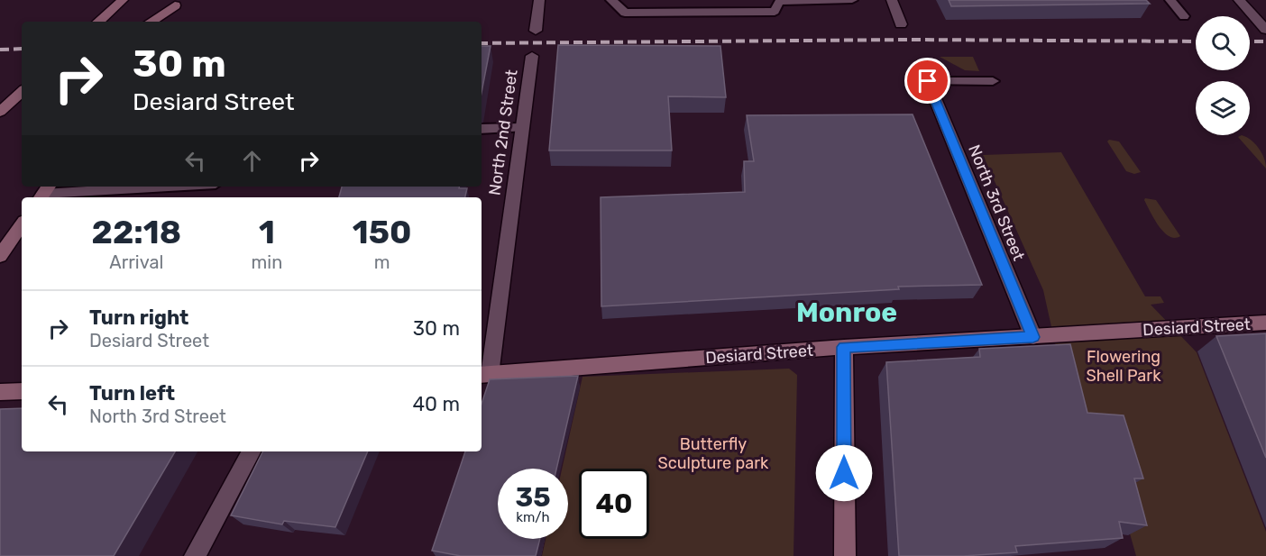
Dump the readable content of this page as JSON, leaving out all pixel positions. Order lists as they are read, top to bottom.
{
  "streets": {
    "street": ["North 2nd Street", "North 3rd Street", "Desiard Street"]
  },
  "crossings": [
    ["North 2nd Street", "Desiard Street"],
    ["North 3rd Street", "Desiard Street"]
  ],
  "districts": ["Monroe"],
  "parks": ["Flowering Shell Park", "Butterfly Sculpture park"],
  "page": {
    "turn": ["30 m", "Desiard Street"],
    "eta": [
      "22:18",
      "Arrival",
      "1",
      "min",
      "150",
      "m"
    ],
    "list": [
      {
        "name": "Turn right",
        "note": "Desiard Street",
        "value": "30 m"
      },
      {
        "name": "Turn left",
        "note": "North 3rd Street",
        "value": "40 m"
      }
    ],
    "speed": "35 km/h",
    "limit": "40"
  }
}
